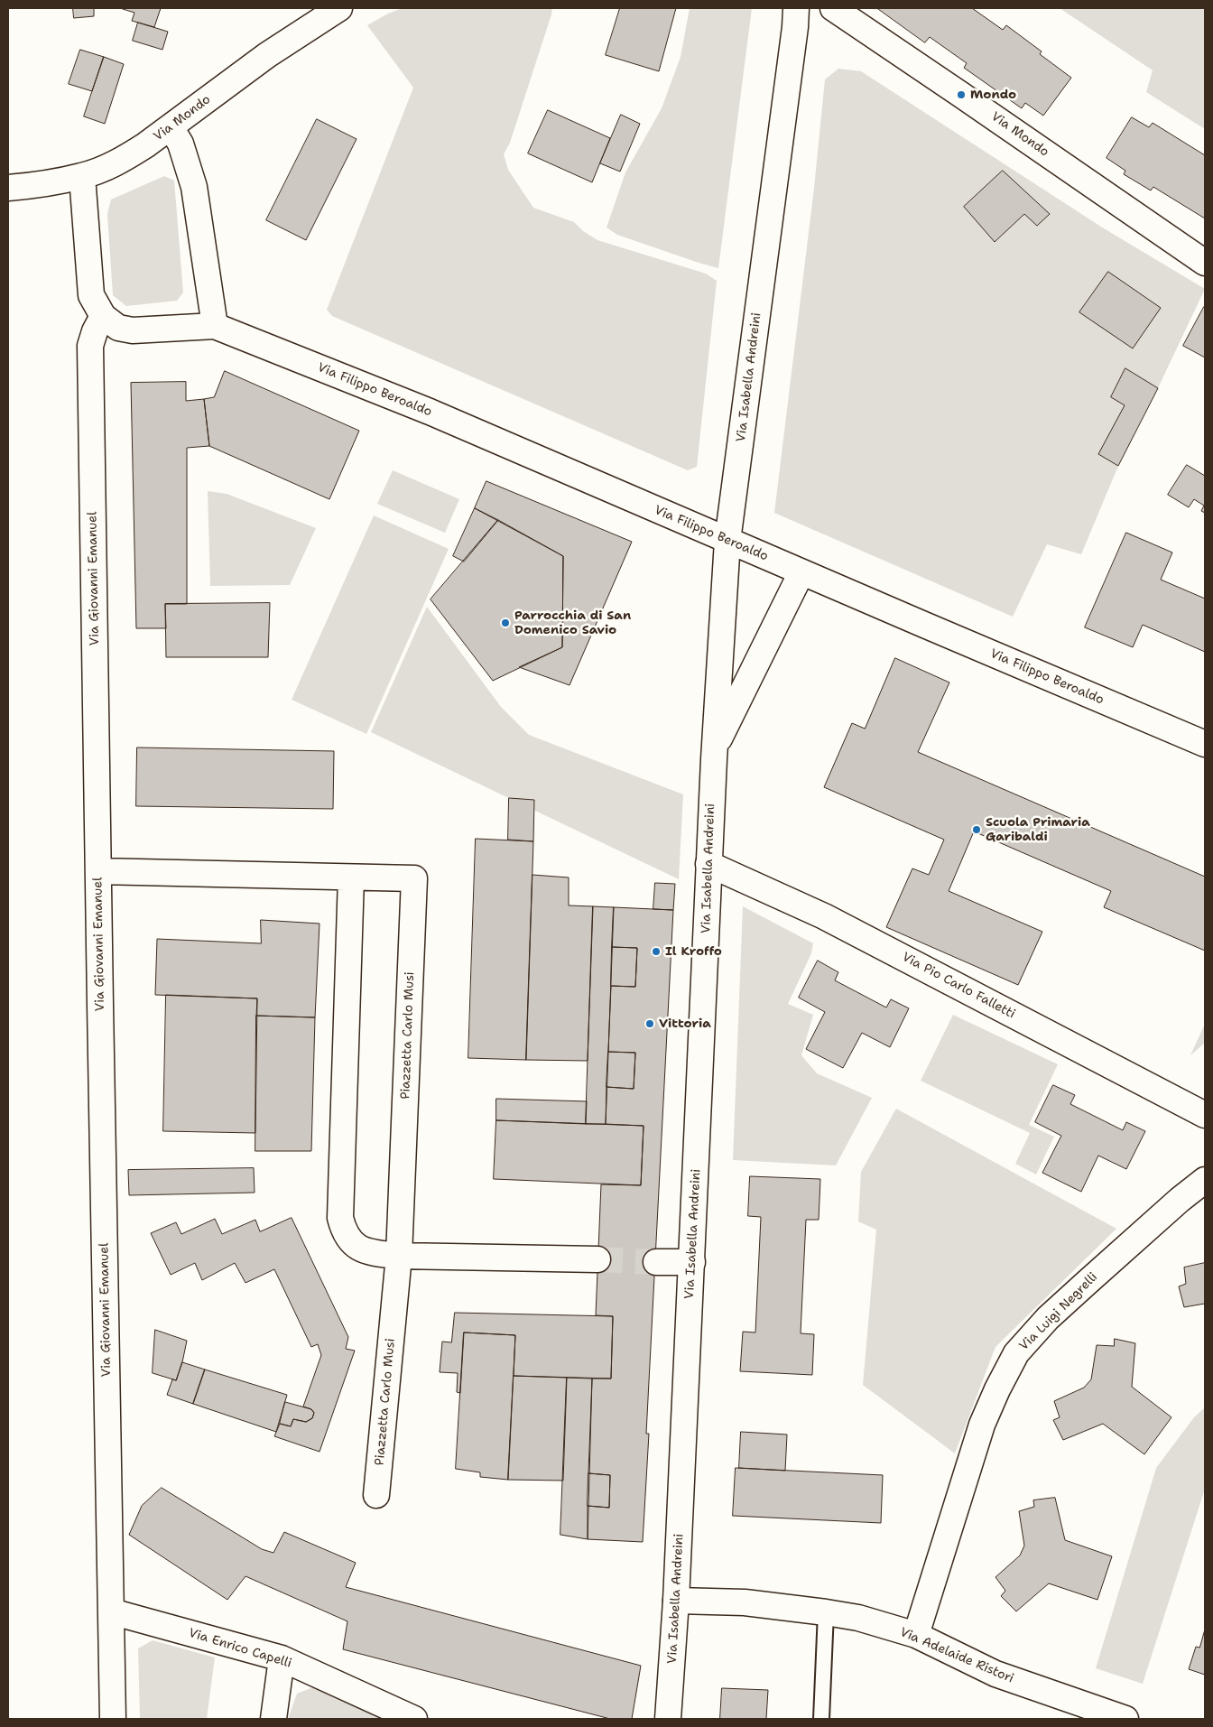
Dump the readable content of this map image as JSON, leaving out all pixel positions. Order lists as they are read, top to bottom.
{
  "streets": {
    "street": [
      "Via Mondo",
      "Via Isabella Andreini",
      "Via Filippo Beroaldo",
      "Via Giovanni Emanuel",
      "Via Pio Carlo Falletti",
      "Piazzetta Carlo Musi",
      "Via Luigi Negrelli",
      "Via Enrico Capelli",
      "Via Adelaide Ristori"
    ]
  },
  "crossings": [
    ["Via Isabella Andreini", "Via Filippo Beroaldo"],
    ["Via Isabella Andreini", "Via Pio Carlo Falletti"],
    ["Via Isabella Andreini", "Via Adelaide Ristori"],
    ["Via Filippo Beroaldo", "Via Giovanni Emanuel"],
    ["Via Giovanni Emanuel", "Piazzetta Carlo Musi"],
    ["Via Giovanni Emanuel", "Via Enrico Capelli"],
    ["Via Luigi Negrelli", "Via Adelaide Ristori"]
  ],
  "places": [
    "Mondo",
    "Parrocchia di San Domenico Savio",
    "Scuola Primaria Garibaldi",
    "Il Kroffo",
    "Vittoria"
  ]
}
